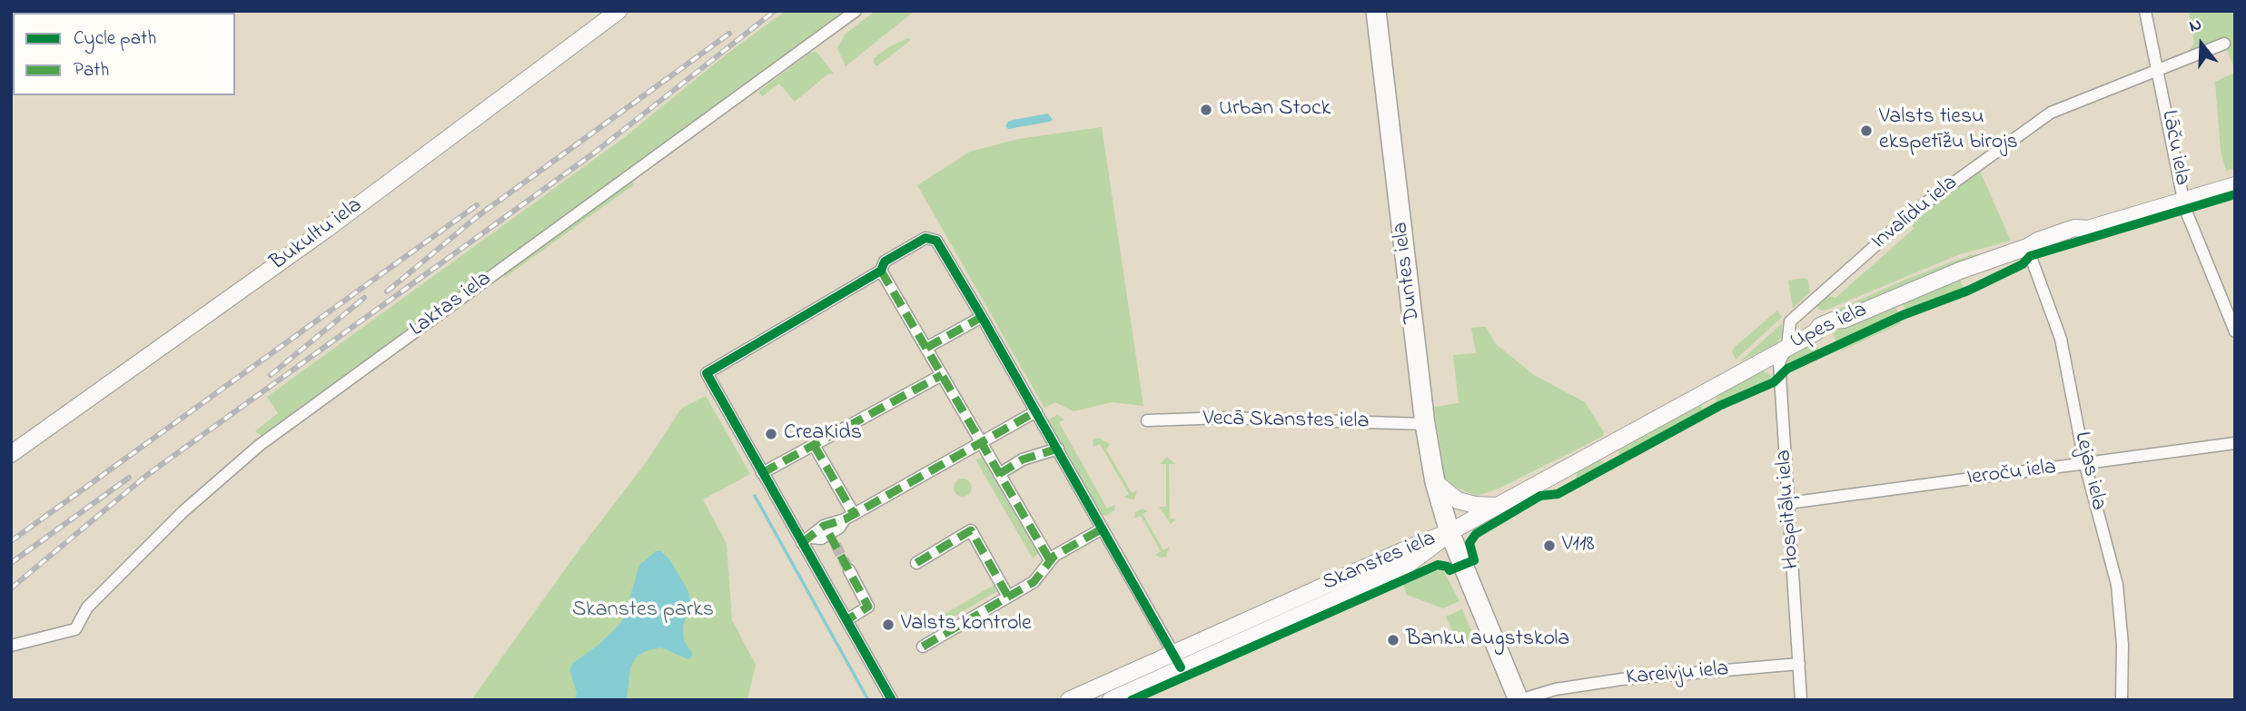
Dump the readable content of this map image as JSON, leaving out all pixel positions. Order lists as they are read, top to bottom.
{
  "streets": {
    "main road": ["Duntes iela"],
    "street": [
      "Lāču iela",
      "Invalīdu iela",
      "Bukultu iela",
      "Laktas iela",
      "Upes iela",
      "Vecā Skanstes iela",
      "Lejas iela",
      "Ieroču iela",
      "Hospitāļu iela",
      "Skanstes iela",
      "Kareivju iela"
    ]
  },
  "crossings": [
    ["Lāču iela", "Invalīdu iela"],
    ["Lāču iela", "Upes iela"],
    ["Invalīdu iela", "Hospitāļu iela"],
    ["Duntes iela", "Upes iela"],
    ["Duntes iela", "Vecā Skanstes iela"],
    ["Duntes iela", "Skanstes iela"],
    ["Duntes iela", "Kareivju iela"],
    ["Upes iela", "Lejas iela"],
    ["Upes iela", "Hospitāļu iela"],
    ["Upes iela", "Skanstes iela"],
    ["Lejas iela", "Ieroču iela"],
    ["Ieroču iela", "Hospitāļu iela"],
    ["Hospitāļu iela", "Kareivju iela"]
  ],
  "parks": ["Skanstes parks"],
  "places": [
    "Urban Stock",
    "Valsts tiesu ekspetīžu birojs",
    "CreaKids",
    "V118",
    "Valsts kontrole",
    "Banku augstskola"
  ],
  "legend": ["Cycle path", "Path"],
  "north": "top"
}
